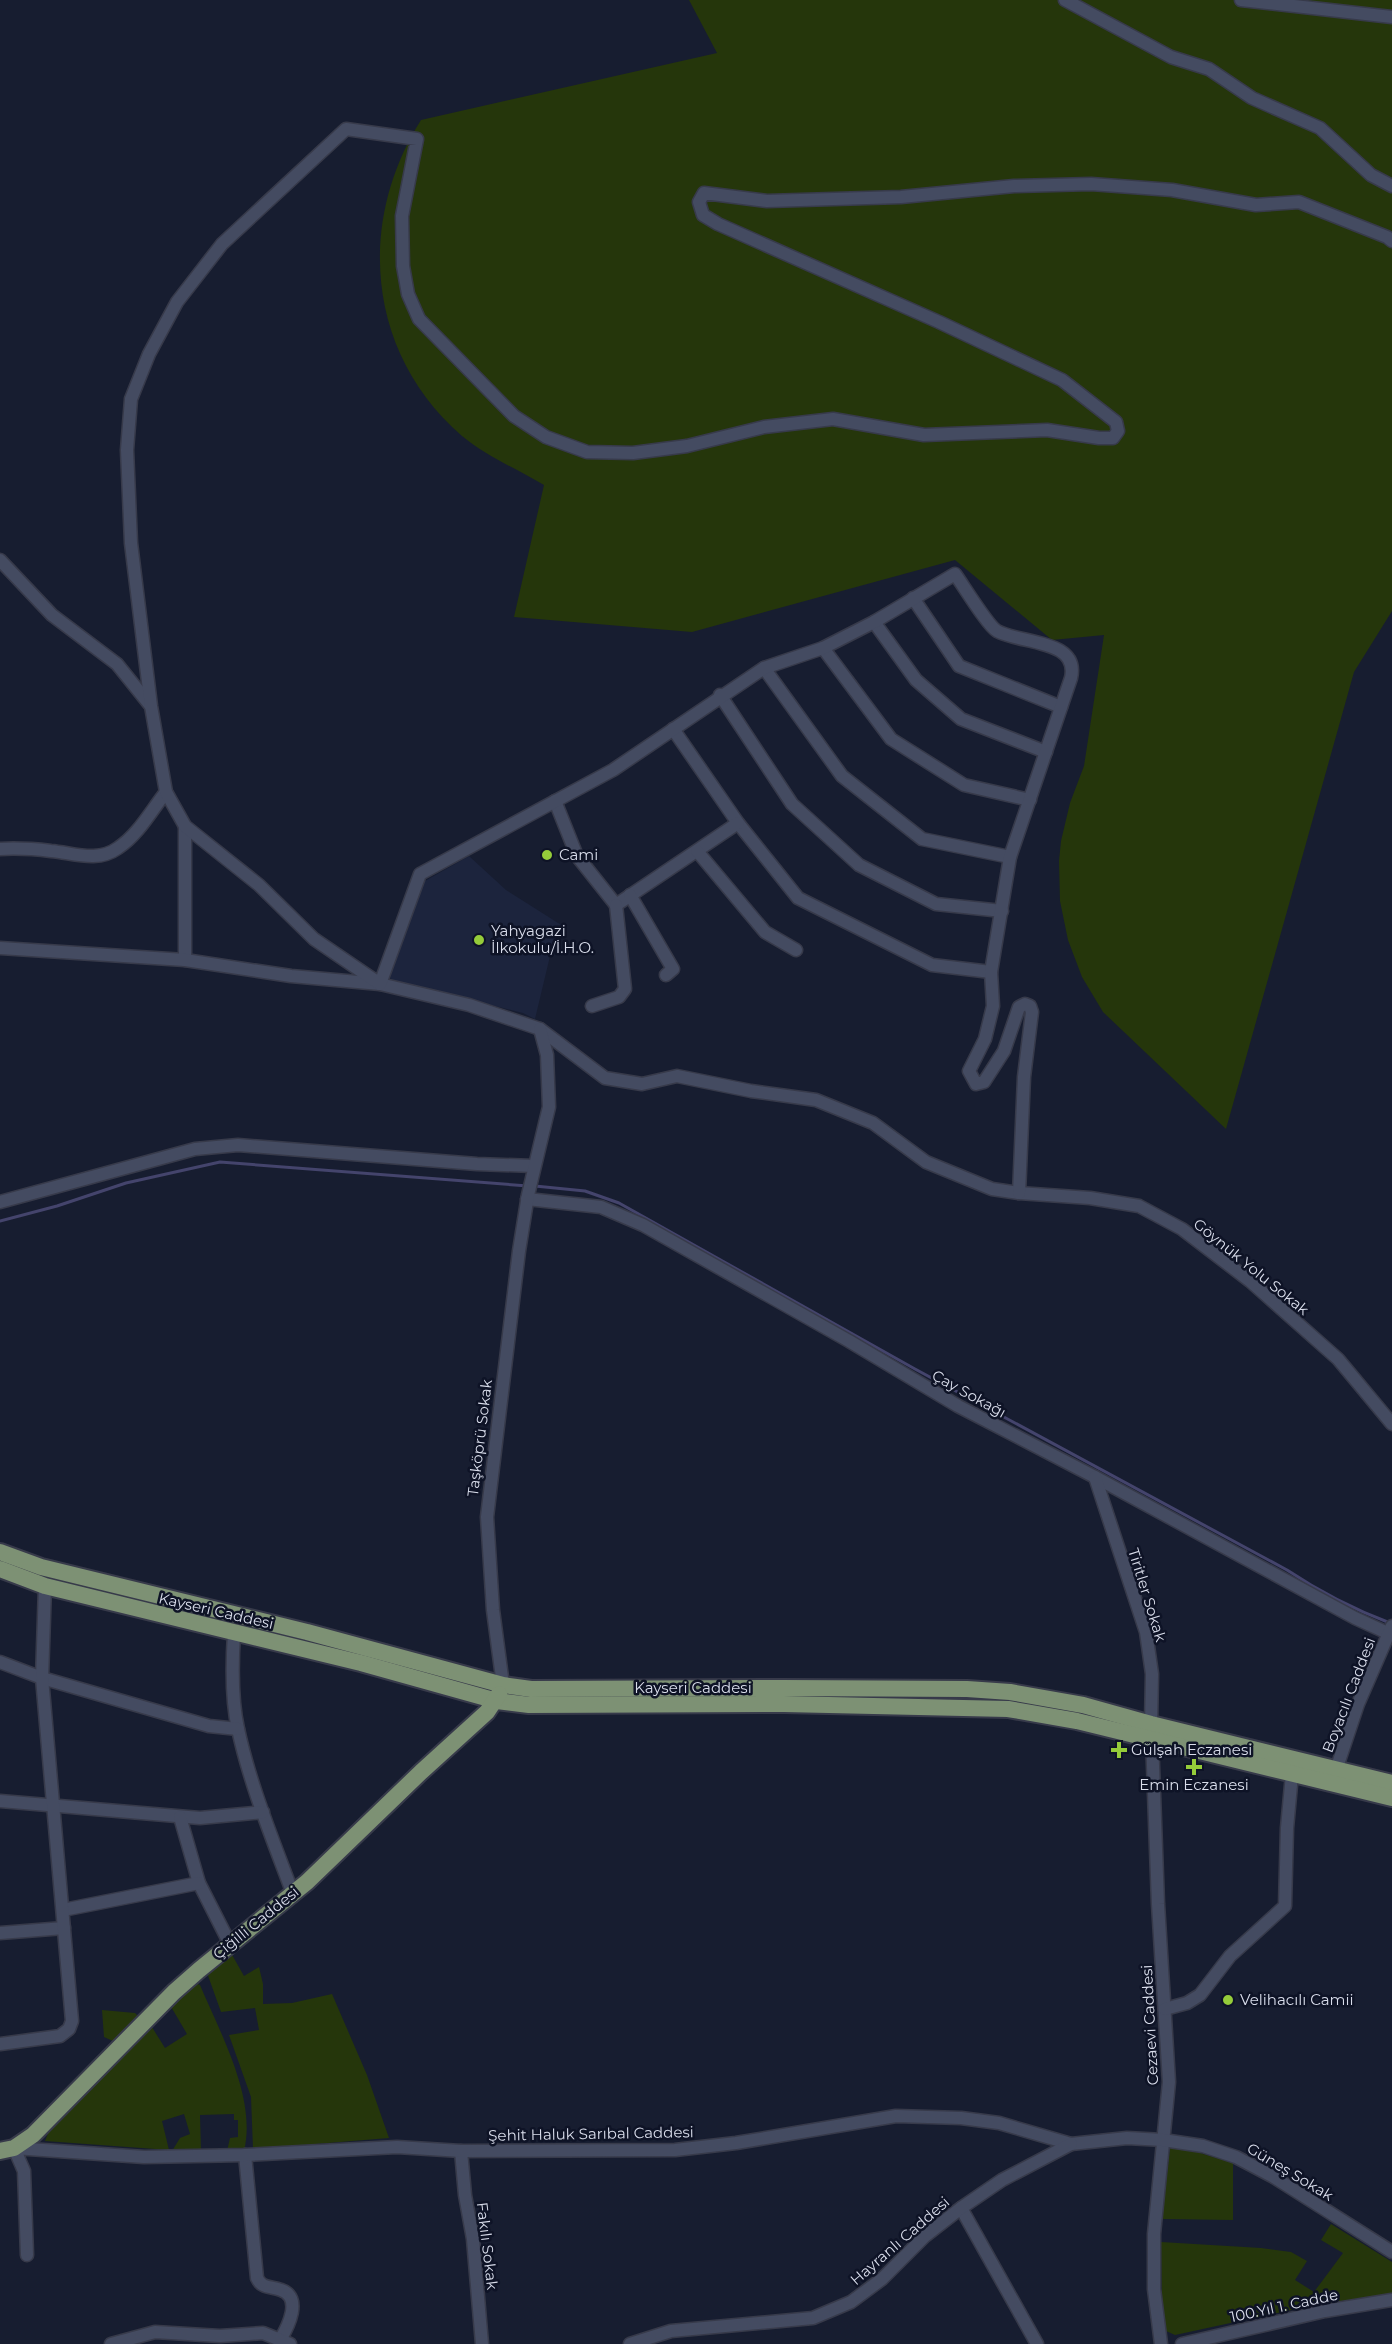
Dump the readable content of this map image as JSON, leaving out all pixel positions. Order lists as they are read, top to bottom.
{
  "streets": {
    "main road": ["Kayseri Caddesi", "Çiğilli Caddesi"],
    "street": [
      "Göynük Yolu Sokak",
      "Çay Sokağı",
      "Taşköprü Sokak",
      "Tiritler Sokak",
      "Boyacılı Caddesi",
      "Cezaevi Caddesi",
      "Şehit Haluk Sarıbal Caddesi",
      "Güneş Sokak",
      "Hayranlı Caddesi",
      "Fakılı Sokak",
      "100.Yıl 1. Cadde"
    ]
  },
  "crossings": [
    ["Göynük Yolu Sokak", "Taşköprü Sokak"],
    ["Çay Sokağı", "Taşköprü Sokak"],
    ["Çay Sokağı", "Tiritler Sokak"],
    ["Çay Sokağı", "Boyacılı Caddesi"],
    ["Taşköprü Sokak", "Kayseri Caddesi"],
    ["Taşköprü Sokak", "Çiğilli Caddesi"],
    ["Tiritler Sokak", "Kayseri Caddesi"],
    ["Tiritler Sokak", "Cezaevi Caddesi"],
    ["Kayseri Caddesi", "Boyacılı Caddesi"],
    ["Kayseri Caddesi", "Çiğilli Caddesi"],
    ["Kayseri Caddesi", "Cezaevi Caddesi"],
    ["Çiğilli Caddesi", "Şehit Haluk Sarıbal Caddesi"],
    ["Cezaevi Caddesi", "Şehit Haluk Sarıbal Caddesi"],
    ["Cezaevi Caddesi", "Güneş Sokak"],
    ["Şehit Haluk Sarıbal Caddesi", "Güneş Sokak"],
    ["Şehit Haluk Sarıbal Caddesi", "Hayranlı Caddesi"],
    ["Şehit Haluk Sarıbal Caddesi", "Fakılı Sokak"]
  ],
  "places": {
    "other": ["Cami", "Yahyagazi İlkokulu/İ.H.O.", "Velihacılı Camii"],
    "health": ["Gülşah Eczanesi", "Emin Eczanesi"]
  }
}
